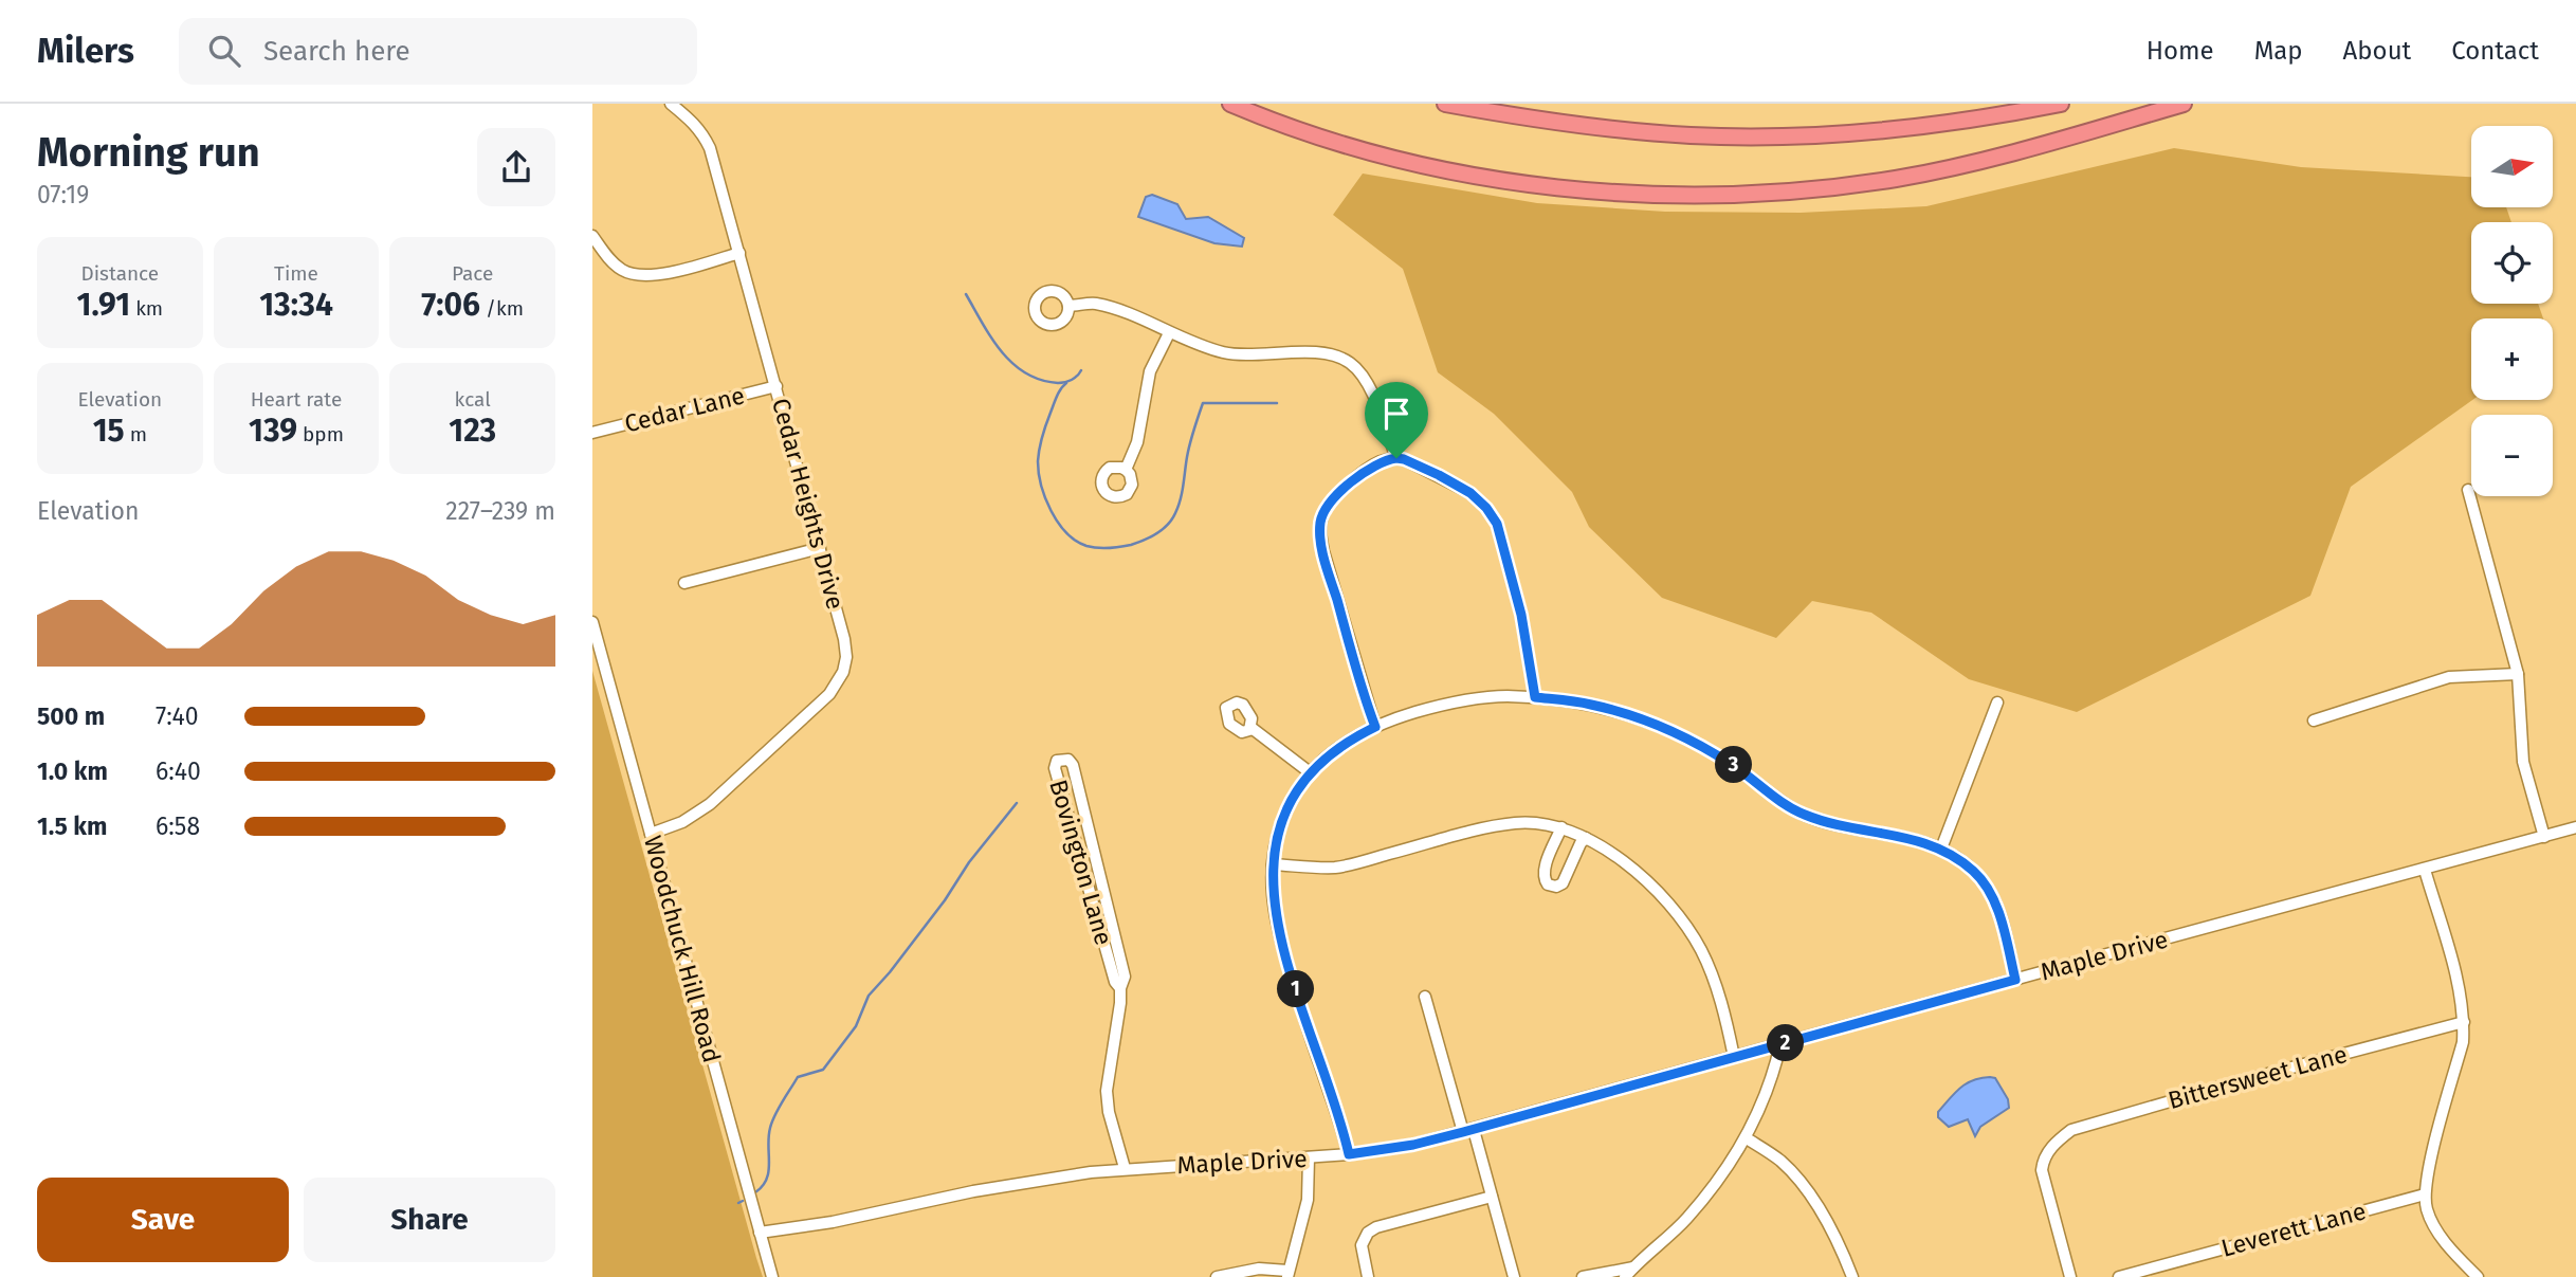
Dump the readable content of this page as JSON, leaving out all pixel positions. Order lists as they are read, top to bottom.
{
  "streets": {
    "street": [
      "Cedar Lane",
      "Cedar Heights Drive",
      "Bovington Lane",
      "Woodchuck Hill Road",
      "Maple Drive",
      "Bittersweet Lane",
      "Leverett Lane"
    ]
  },
  "crossings": [
    ["Cedar Lane", "Cedar Heights Drive"],
    ["Cedar Heights Drive", "Woodchuck Hill Road"],
    ["Bovington Lane", "Maple Drive"],
    ["Woodchuck Hill Road", "Maple Drive"]
  ],
  "north": "right",
  "page": {
    "header": "Milers",
    "search": "Search here",
    "nav": [
      "Home",
      "Map",
      "About",
      "Contact"
    ],
    "heading": ["Morning run", "07:19"],
    "map_buttons": ["+", "−"],
    "stats": [
      ["Distance", "1.91 km"],
      ["Time", "13:34"],
      ["Pace", "7:06 /km"],
      ["Elevation", "15 m"],
      ["Heart rate", "139 bpm"],
      ["kcal", "123"]
    ],
    "chart": ["Elevation", "227–239 m"],
    "list": [
      {
        "name": "500 m",
        "note": "7:40"
      },
      {
        "name": "1.0 km",
        "note": "6:40"
      },
      {
        "name": "1.5 km",
        "note": "6:58"
      }
    ],
    "pins": ["3", "1", "2"],
    "buttons": ["Save", "Share"]
  }
}
